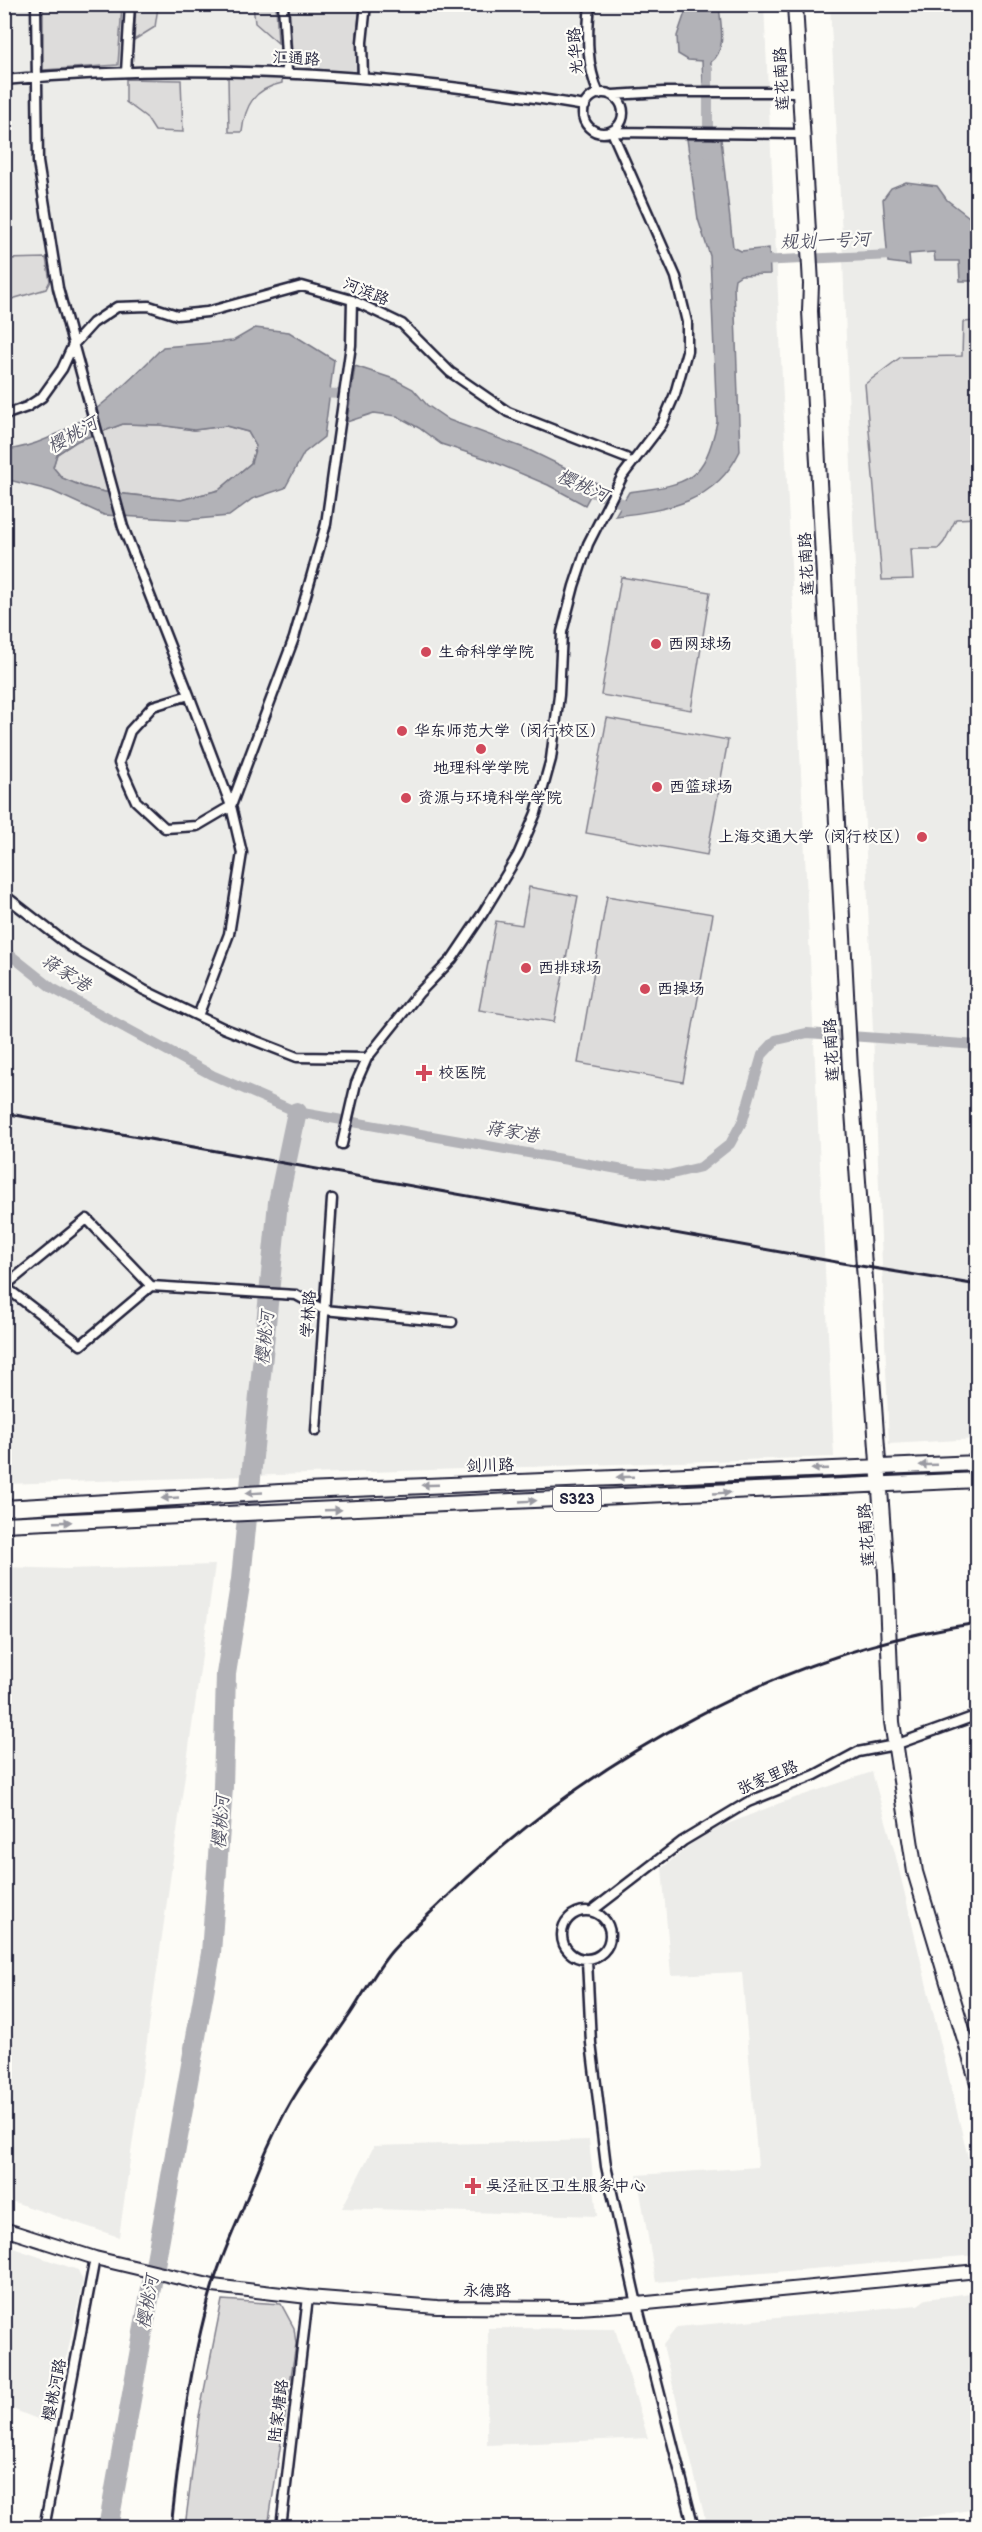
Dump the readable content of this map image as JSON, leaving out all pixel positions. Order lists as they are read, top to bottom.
{
  "streets": {
    "main road": ["莲花南路", "剑川路", "S323"],
    "street": [
      "光华路",
      "汇通路",
      "河滨路",
      "学林路",
      "张家里路",
      "永德路",
      "樱桃河路",
      "陆家塘路"
    ]
  },
  "crossings": [
    ["光华路", "汇通路"],
    ["莲花南路", "剑川路"],
    ["莲花南路", "S323"],
    ["莲花南路", "张家里路"],
    ["永德路", "樱桃河路"],
    ["永德路", "陆家塘路"]
  ],
  "water": ["规划一号河", "樱桃河", "蒋家港"],
  "places": {
    "other": [
      "西网球场",
      "生命科学学院",
      "华东师范大学（闵行校区）",
      "地理科学学院",
      "西篮球场",
      "资源与环境科学学院",
      "上海交通大学（闵行校区）",
      "西排球场",
      "西操场"
    ],
    "health": ["校医院", "吴泾社区卫生服务中心"]
  }
}
